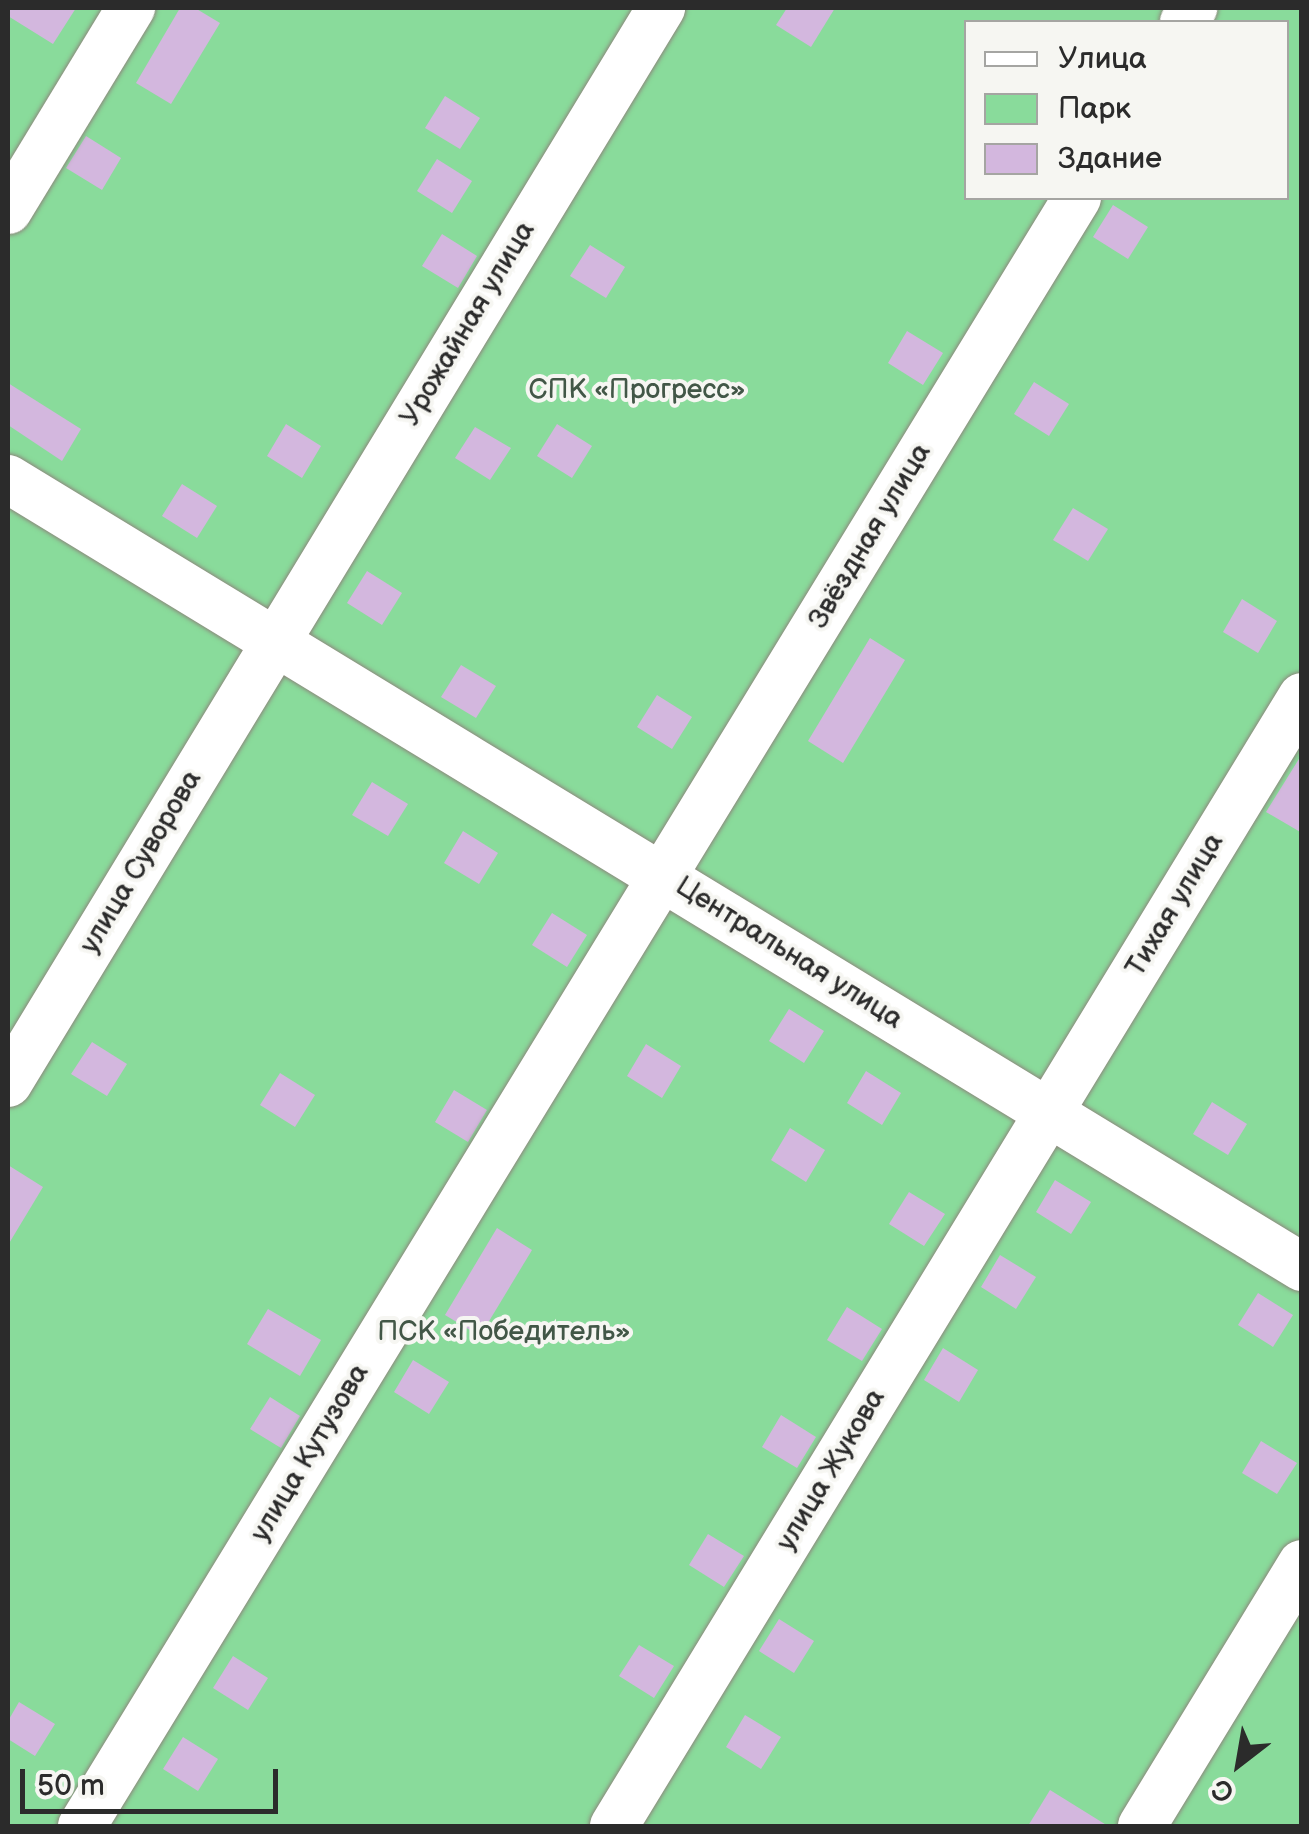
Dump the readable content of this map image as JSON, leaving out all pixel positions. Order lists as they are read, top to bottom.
{
  "streets": {
    "street": [
      "Урожайная улица",
      "Звёздная улица",
      "улица Суворова",
      "Тихая улица",
      "Центральная улица",
      "улица Кутузова",
      "улица Жукова"
    ]
  },
  "crossings": [
    ["Урожайная улица", "улица Суворова"],
    ["Урожайная улица", "Центральная улица"],
    ["Звёздная улица", "Центральная улица"],
    ["Звёздная улица", "улица Кутузова"],
    ["улица Суворова", "Центральная улица"],
    ["Тихая улица", "Центральная улица"],
    ["Тихая улица", "улица Жукова"],
    ["Центральная улица", "улица Кутузова"],
    ["Центральная улица", "улица Жукова"]
  ],
  "parks": ["СПК «Прогресс»", "ПСК «Победитель»"],
  "legend": ["Улица", "Парк", "Здание"],
  "scale_bar": "50 m",
  "north": "bottom left"
}
